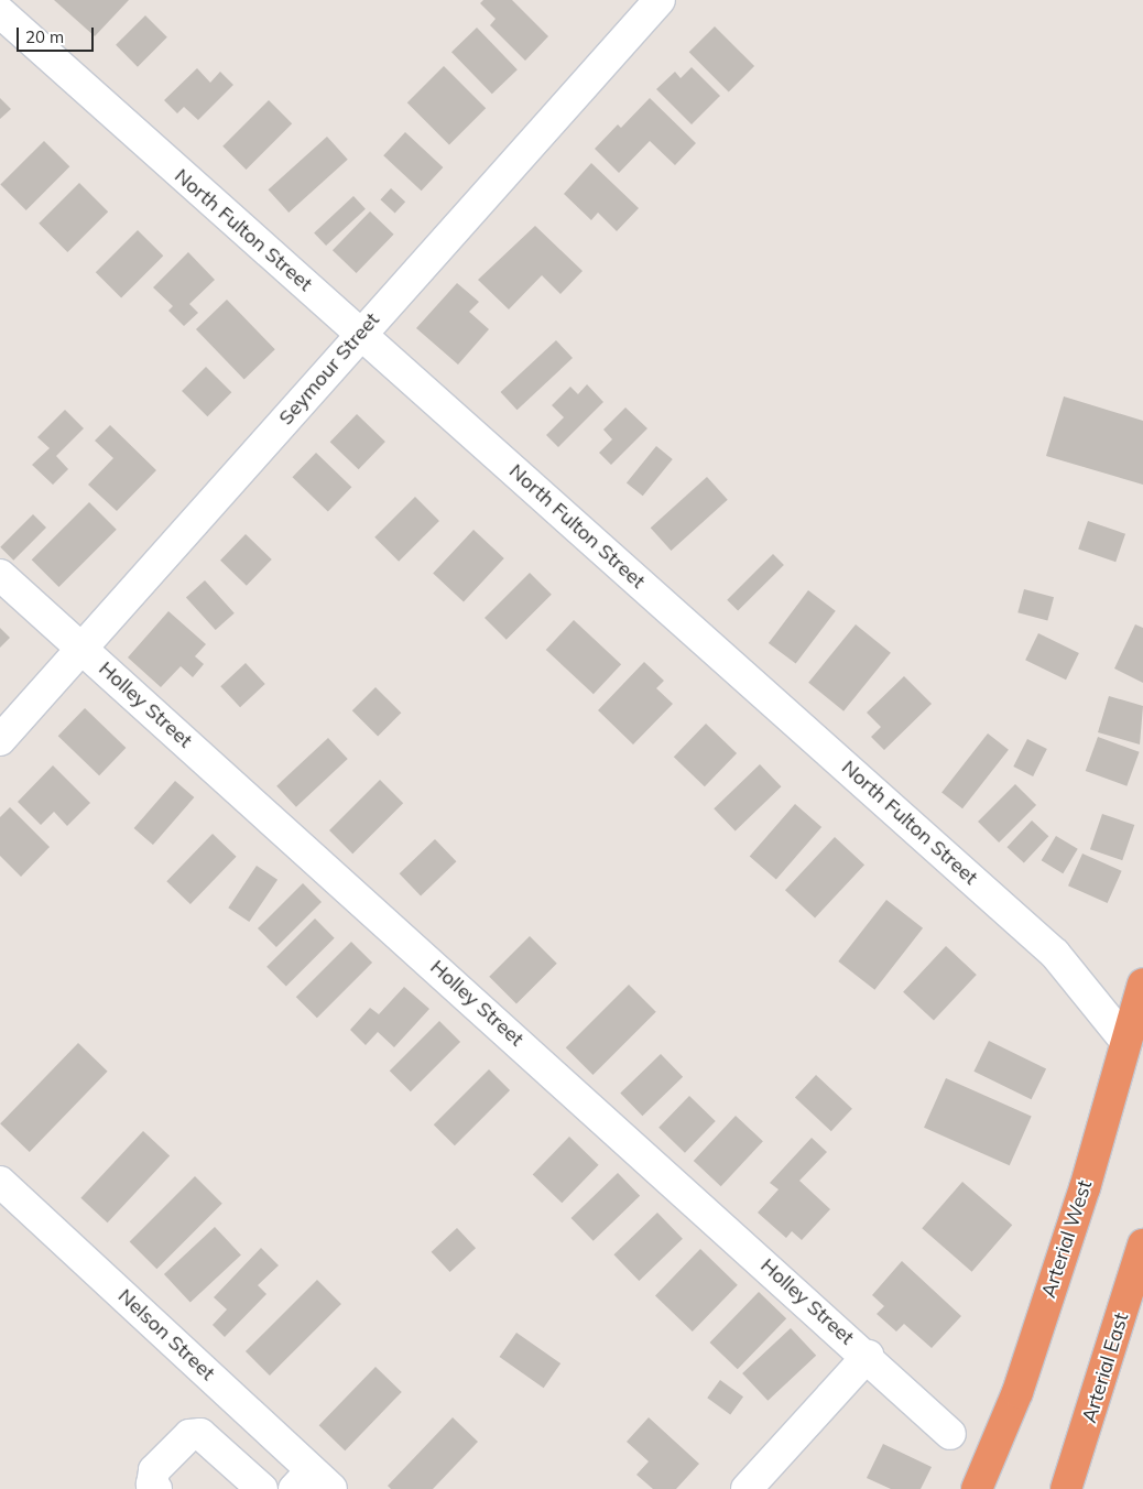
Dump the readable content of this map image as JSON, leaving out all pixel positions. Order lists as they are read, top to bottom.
{
  "streets": {
    "highway": ["Arterial West", "Arterial East"],
    "street": [
      "North Fulton Street",
      "Seymour Street",
      "Holley Street",
      "Nelson Street"
    ]
  },
  "crossings": [
    ["North Fulton Street", "Seymour Street"],
    ["North Fulton Street", "Arterial West"],
    ["Seymour Street", "Holley Street"]
  ],
  "scale_bar": "20 m"
}
